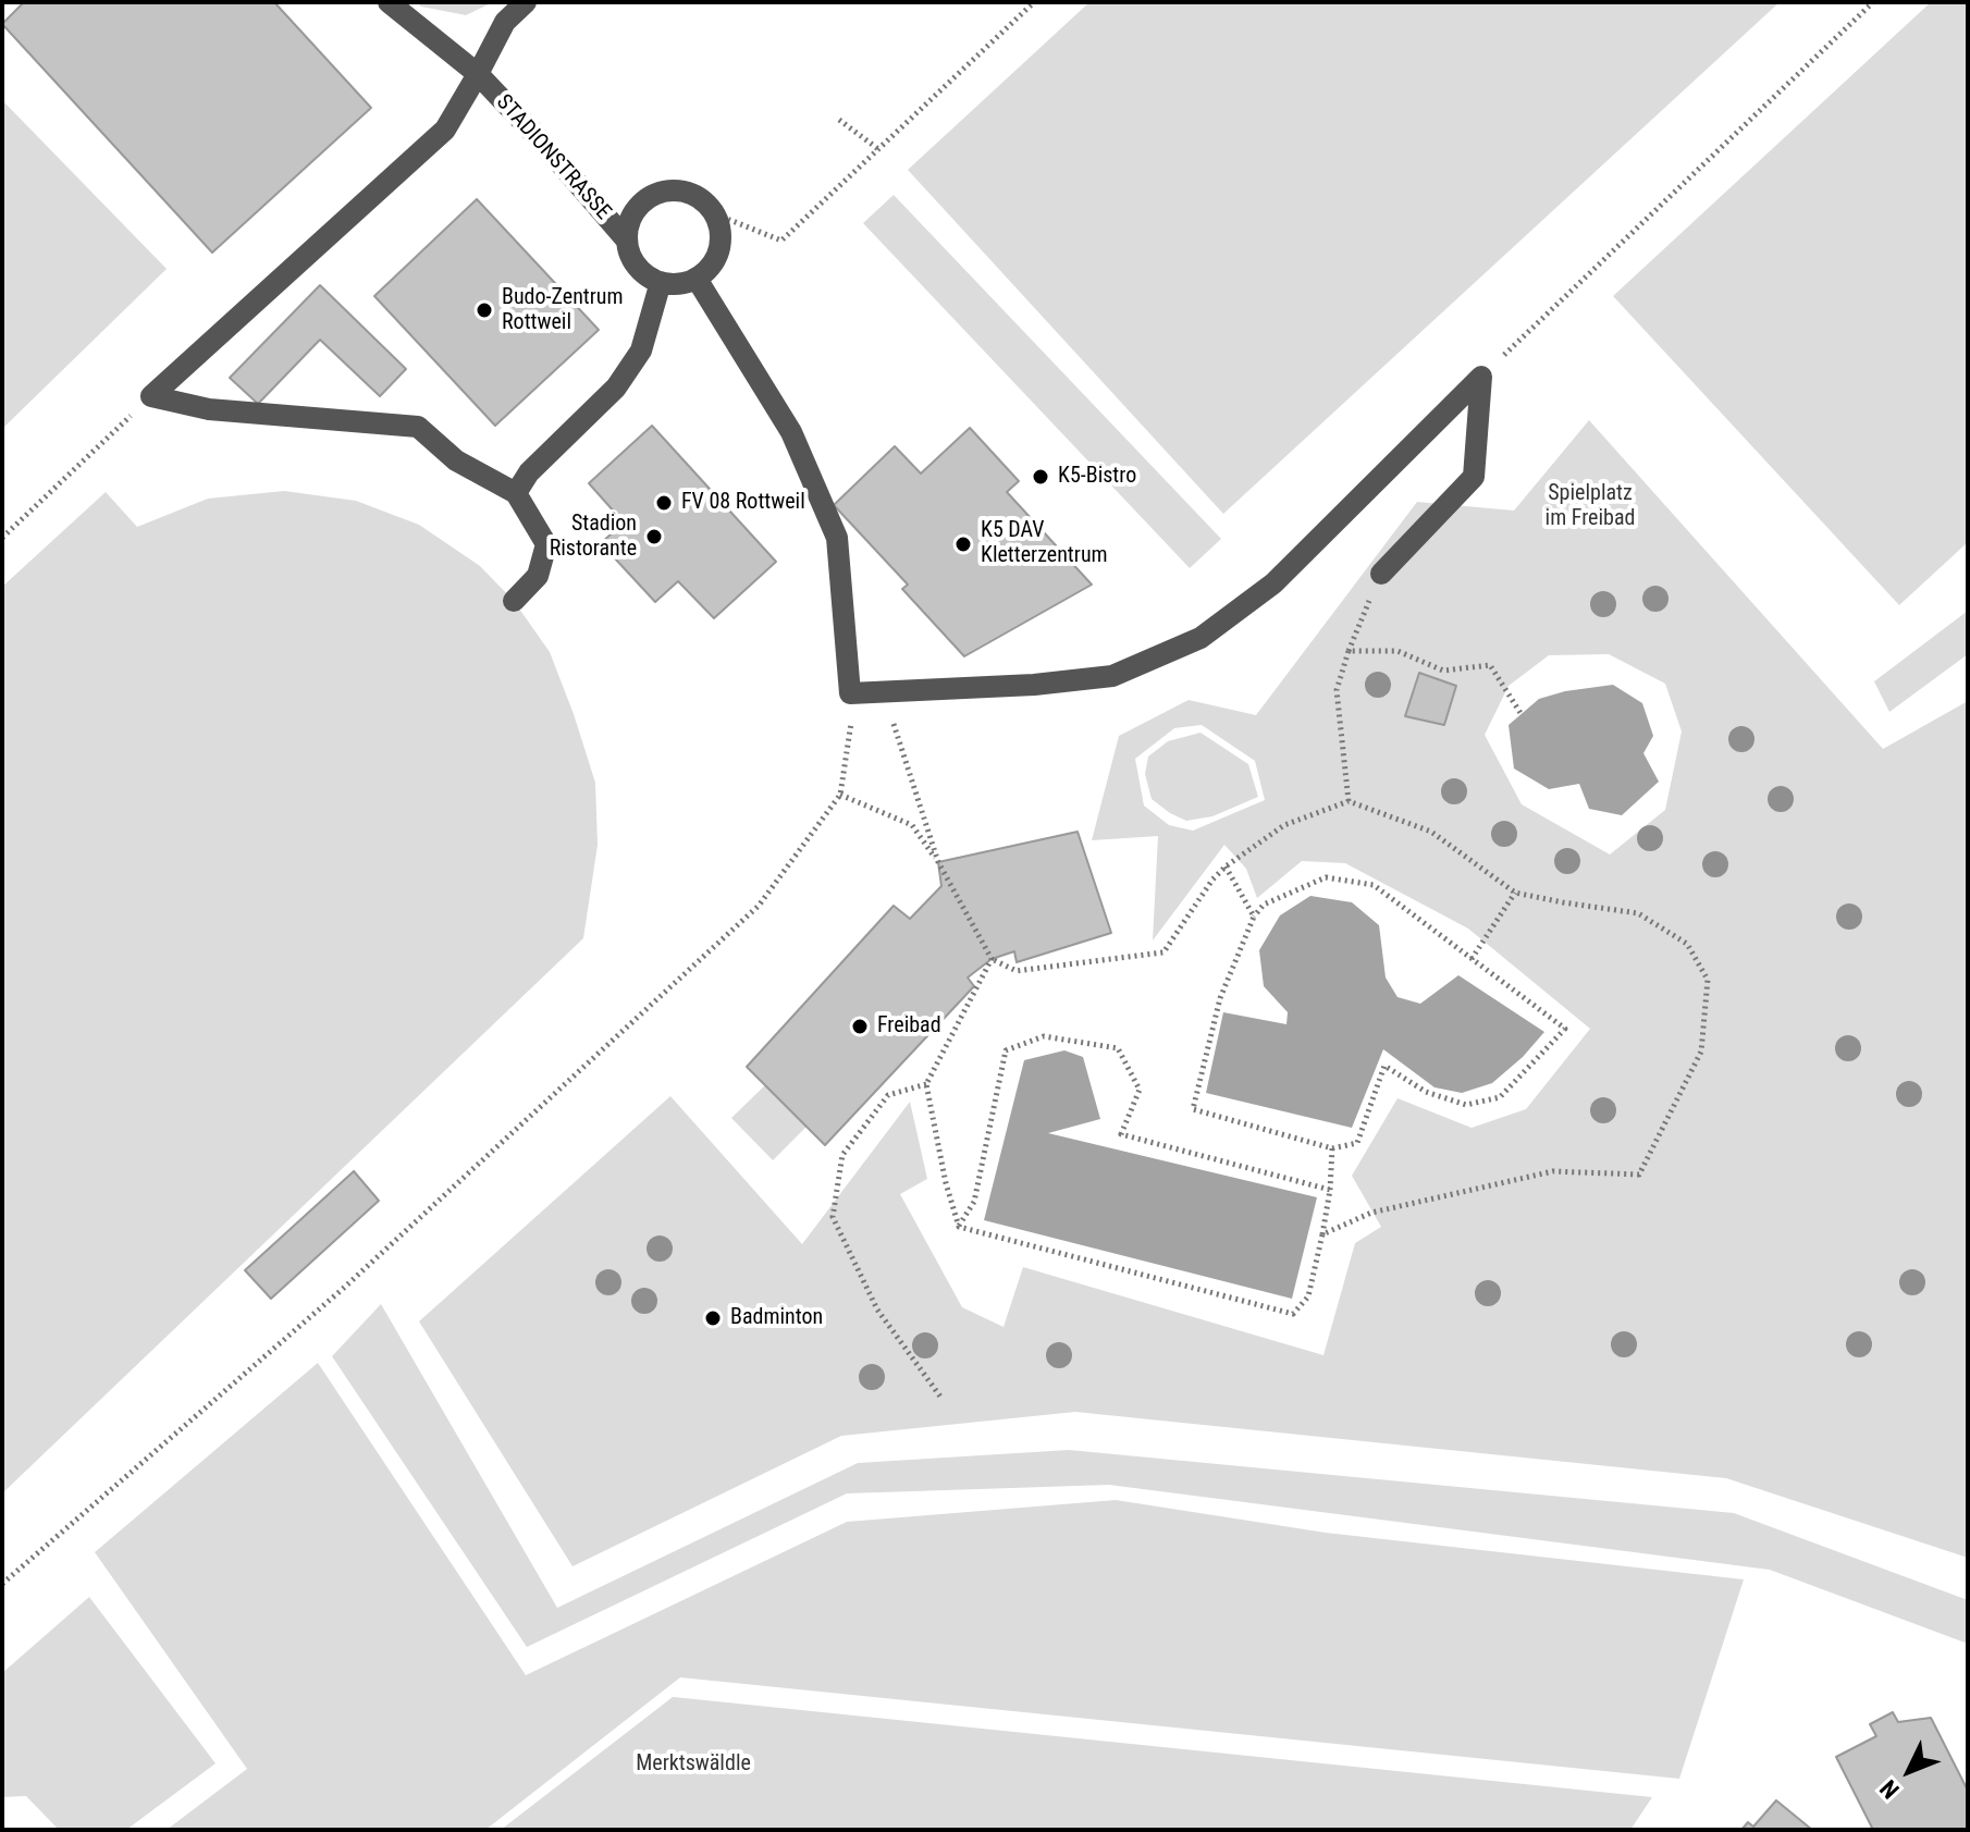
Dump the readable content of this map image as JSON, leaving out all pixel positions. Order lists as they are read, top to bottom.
{
  "streets": {
    "street": ["STADIONSTRASSE"]
  },
  "parks": ["Spielplatz im Freibad", "Merktswäldle"],
  "places": [
    "Budo-Zentrum Rottweil",
    "K5-Bistro",
    "FV 08 Rottweil",
    "Stadion Ristorante",
    "K5 DAV Kletterzentrum",
    "Freibad",
    "Badminton"
  ],
  "north": "bottom left"
}
